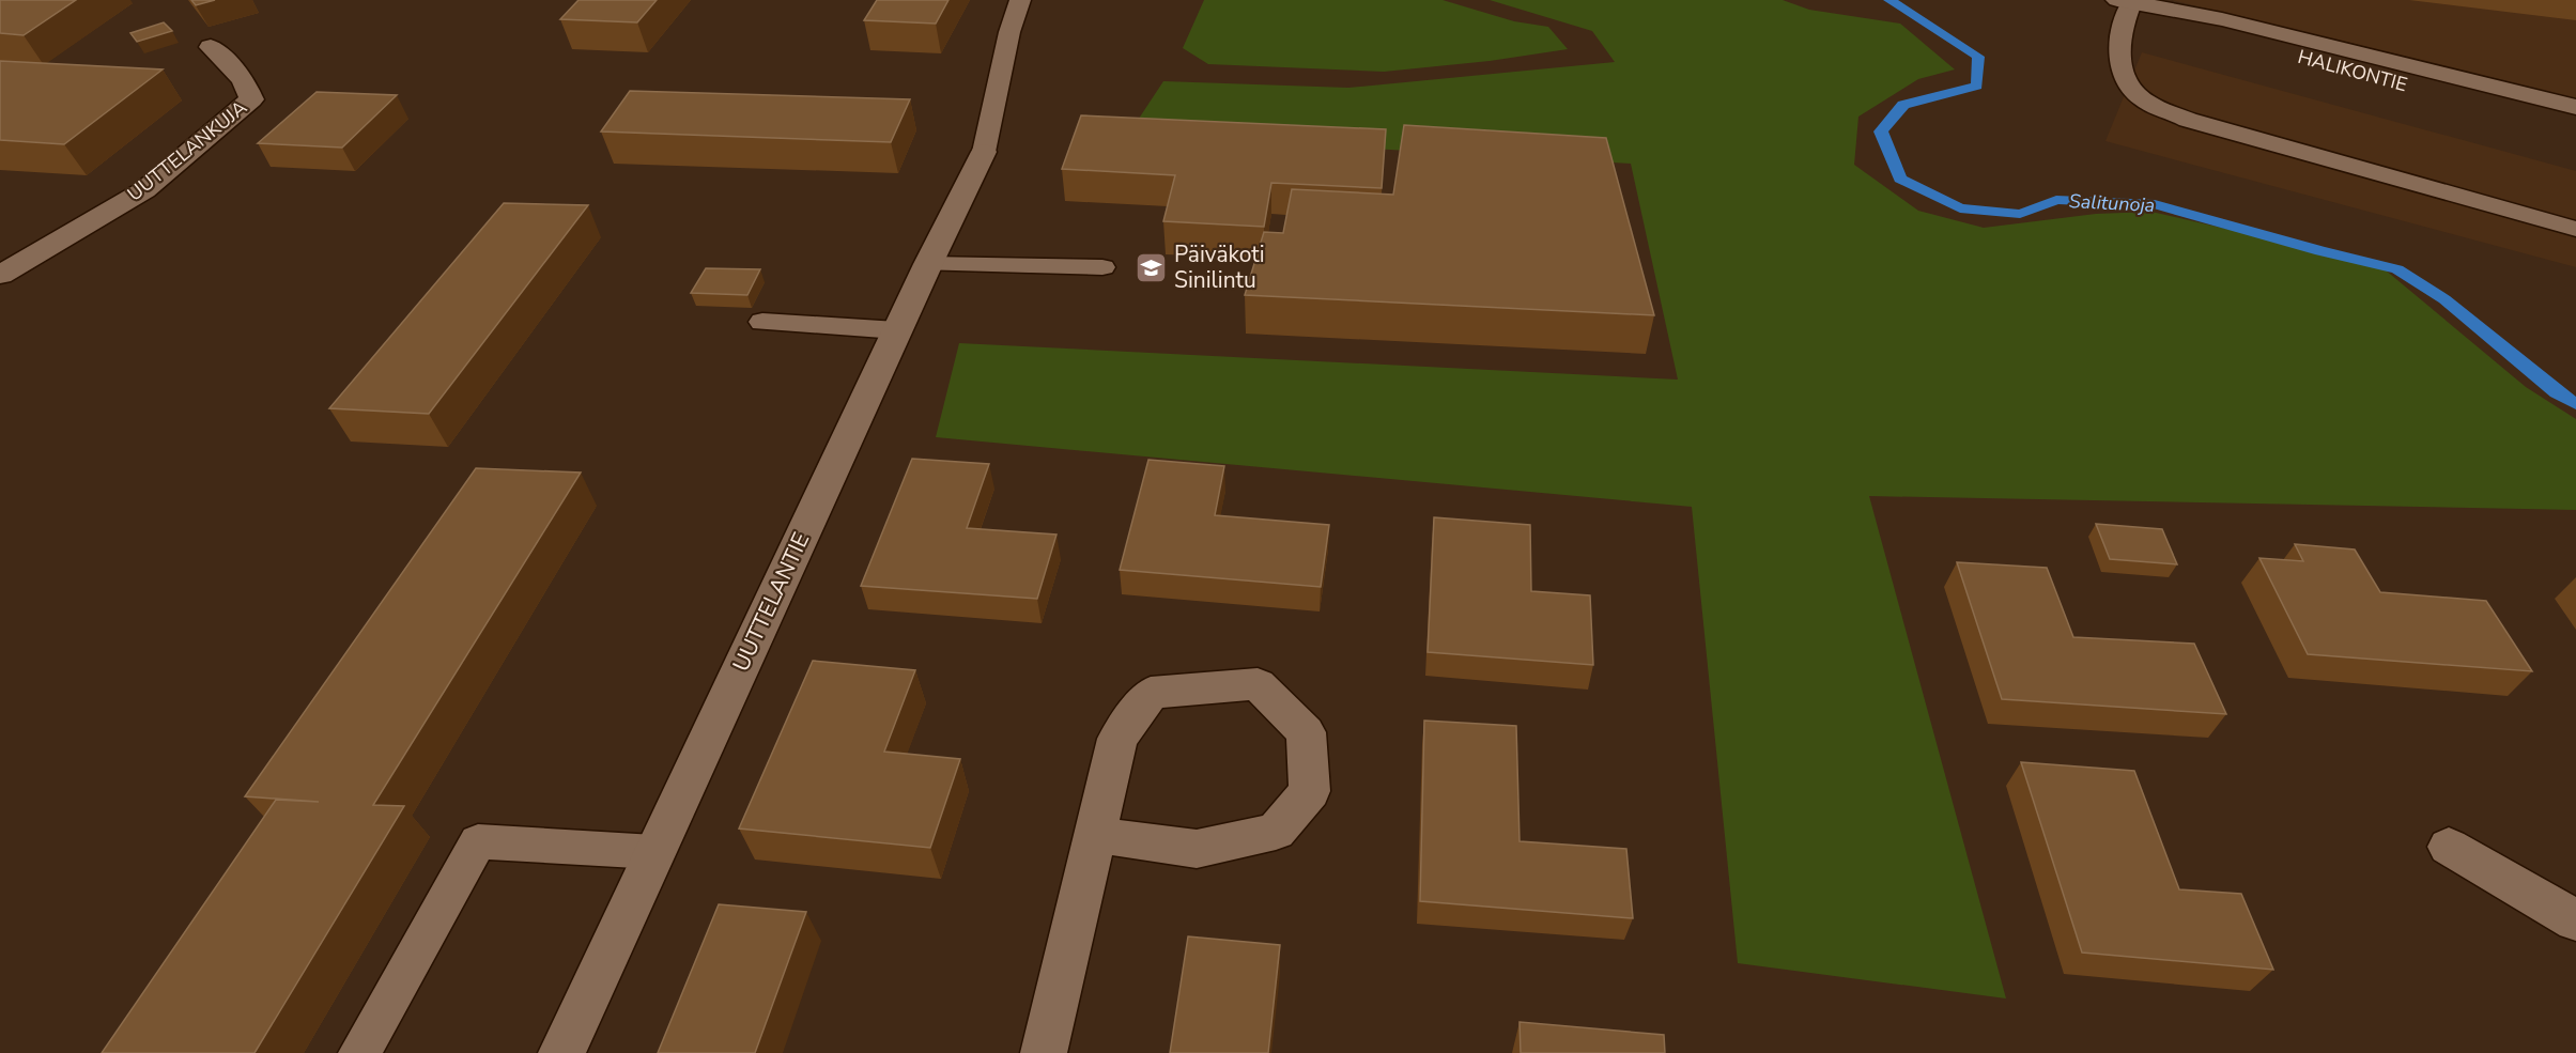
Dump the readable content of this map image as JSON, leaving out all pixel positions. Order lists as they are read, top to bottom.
{
  "streets": {
    "street": ["HALIKONTIE", "UUTTELANKUJA", "UUTTELANTIE"]
  },
  "water": ["Salitunoja"],
  "places": {
    "school or university": ["Päiväkoti Sinilintu"]
  }
}
